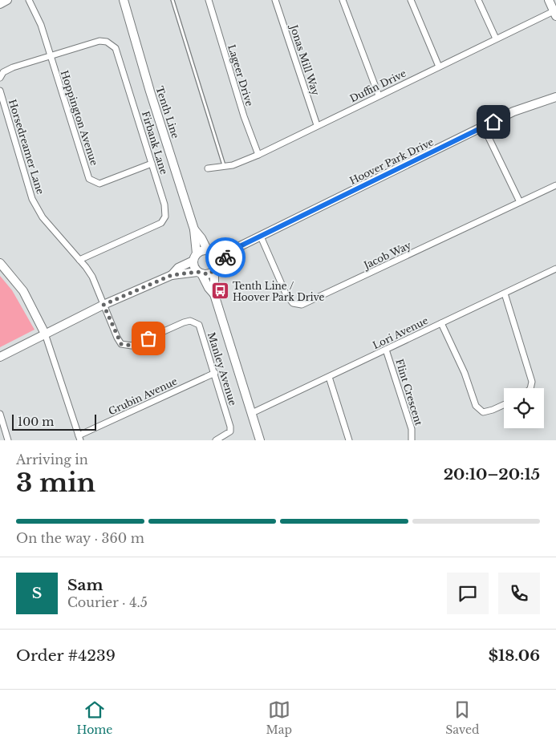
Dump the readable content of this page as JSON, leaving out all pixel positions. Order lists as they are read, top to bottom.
{
  "streets": {
    "street": [
      "Jonas Mill Way",
      "Lageer Drive",
      "Duffin Drive",
      "Tenth Line",
      "Hoppington Avenue",
      "Firbank Lane",
      "Horsedreamer Lane",
      "Hoover Park Drive",
      "Jacob Way",
      "Lori Avenue",
      "Manley Avenue",
      "Flint Crescent",
      "Grubin Avenue"
    ]
  },
  "crossings": [
    ["Jonas Mill Way", "Duffin Drive"],
    ["Lageer Drive", "Duffin Drive"],
    ["Tenth Line", "Hoover Park Drive"],
    ["Hoppington Avenue", "Firbank Lane"],
    ["Firbank Lane", "Horsedreamer Lane"],
    ["Horsedreamer Lane", "Manley Avenue"],
    ["Hoover Park Drive", "Jacob Way"],
    ["Lori Avenue", "Flint Crescent"],
    ["Manley Avenue", "Grubin Avenue"]
  ],
  "places": {
    "bus stop": ["Tenth Line / Hoover Park Drive"]
  },
  "scale_bar": "100 m",
  "page": {
    "scale": "100 m",
    "heading": ["3 min", "Arriving in", "20:10–20:15"],
    "panel": [
      "Sam",
      "Courier · 4.5",
      "Order #4239",
      "$18.06"
    ],
    "bar": "On the way · 360 m",
    "round": "S",
    "tabs": ["Home", "Map", "Saved"]
  }
}
